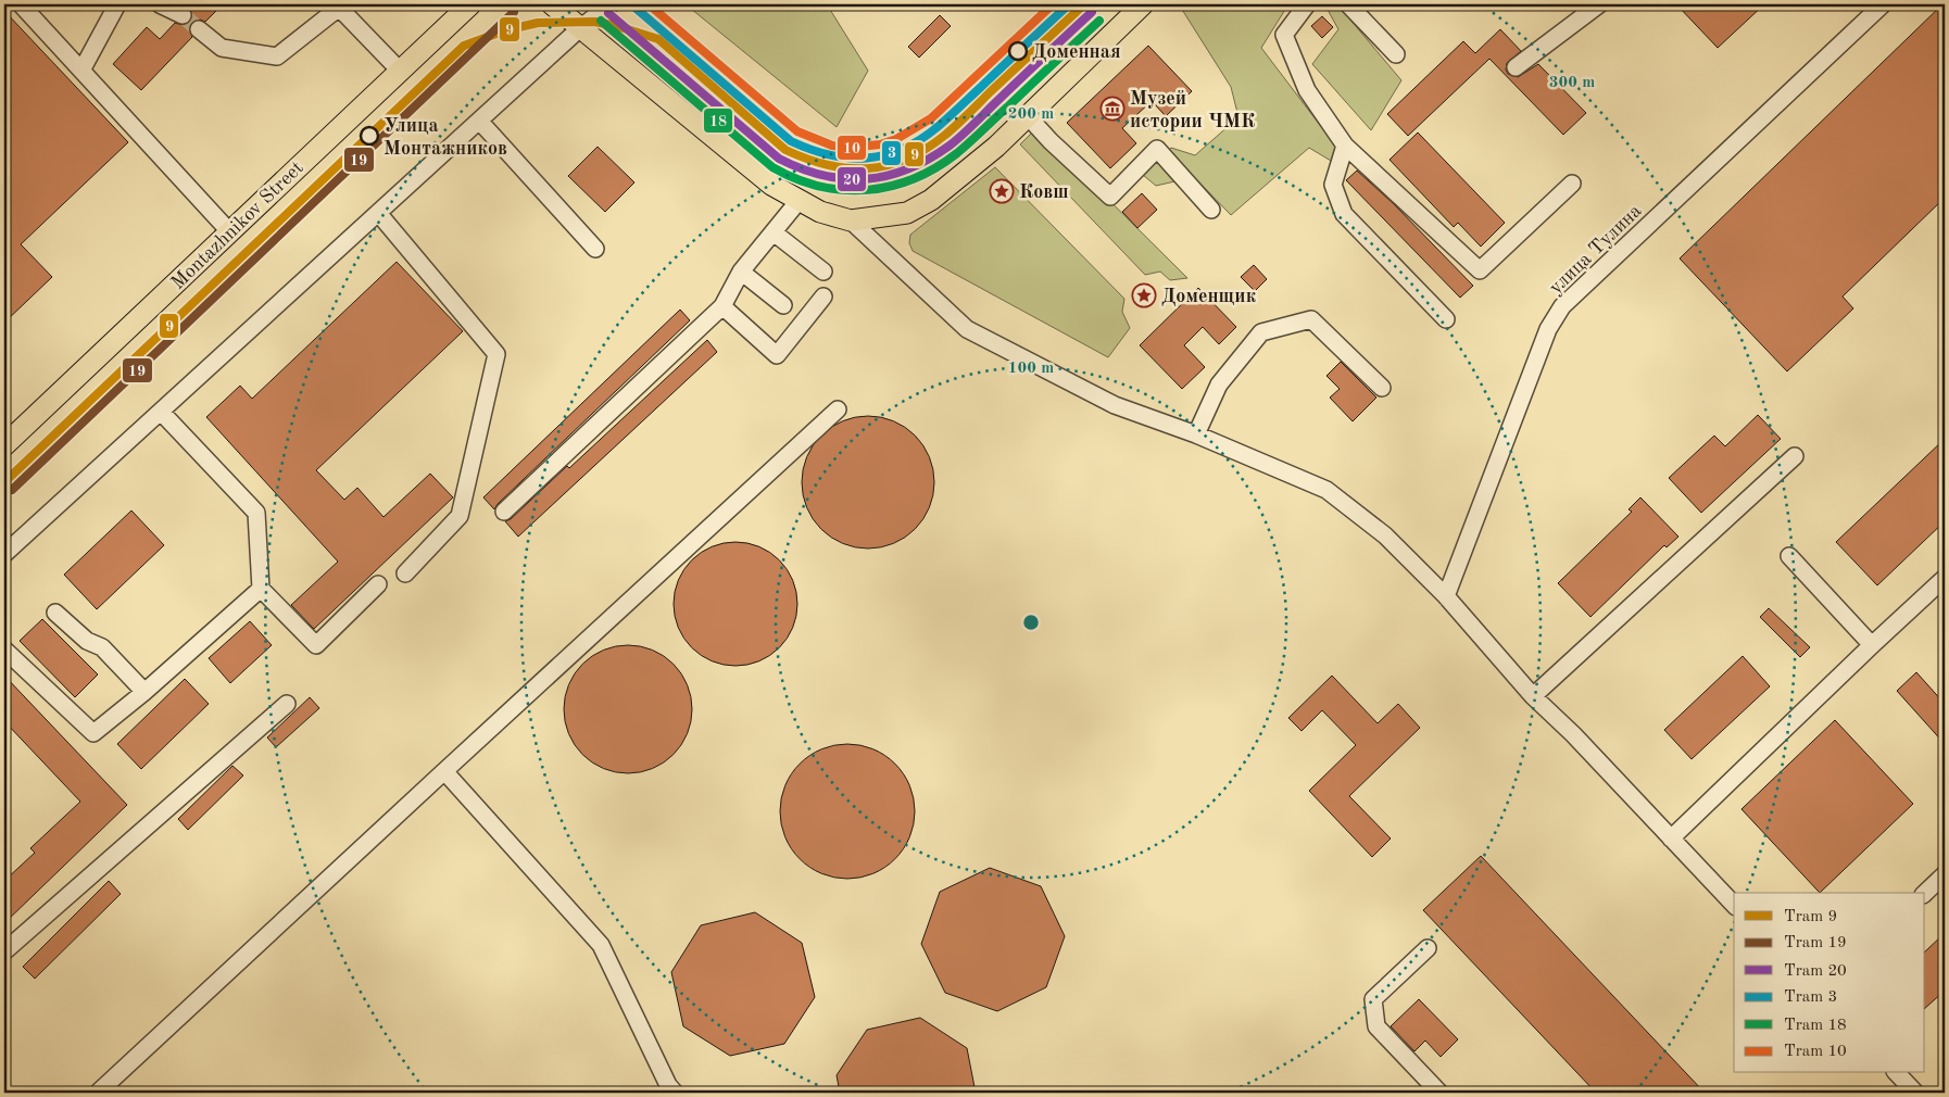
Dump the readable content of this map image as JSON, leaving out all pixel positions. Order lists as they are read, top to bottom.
{
  "streets": {
    "main road": ["Montazhnikov Street"],
    "street": ["улица Тулина"]
  },
  "places": {
    "other": ["Доменная", "Улица Монтажников"],
    "museum": ["Музей истории ЧМК"],
    "place": ["Ковш", "Доменщик"]
  },
  "lines": [
    "tram line 9",
    "tram line 3",
    "tram line 10",
    "tram line 19",
    "tram line 20",
    "tram line 18"
  ],
  "legend": [
    "Tram 9",
    "Tram 19",
    "Tram 20",
    "Tram 3",
    "Tram 18",
    "Tram 10"
  ],
  "rings": ["300 m", "200 m", "100 m"]
}
